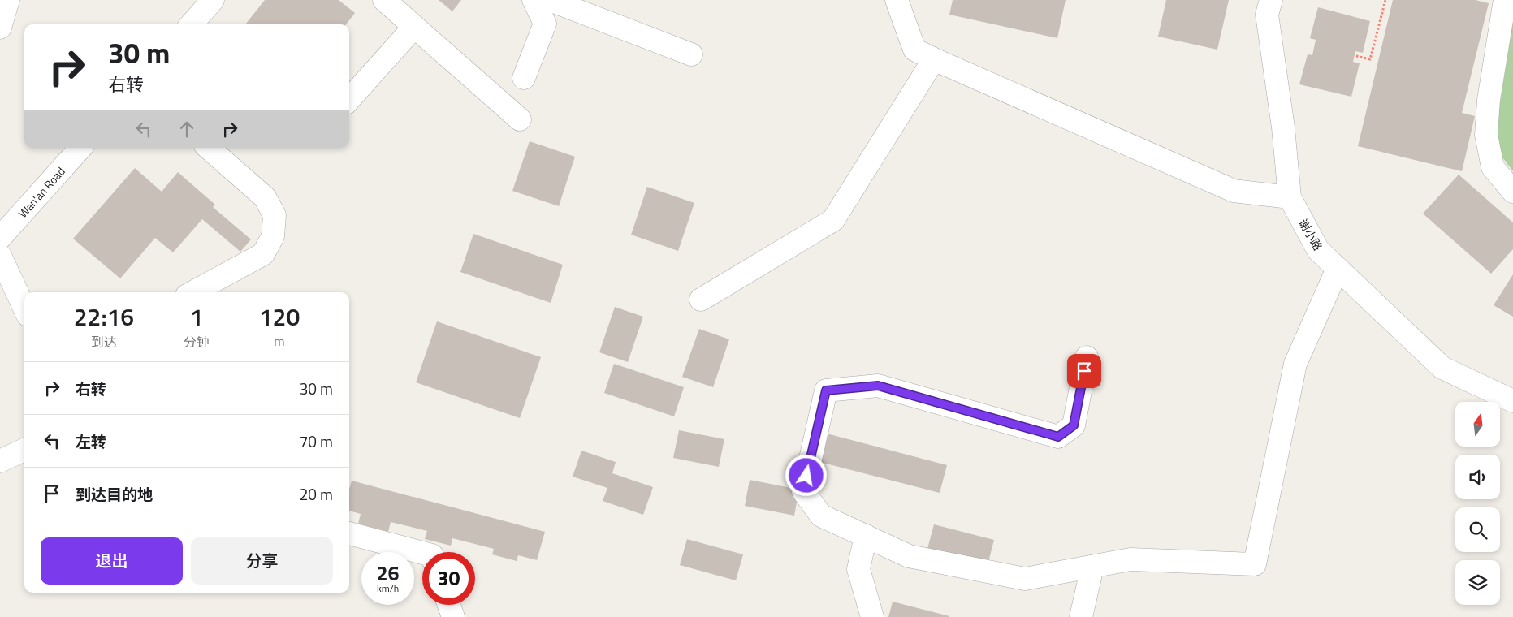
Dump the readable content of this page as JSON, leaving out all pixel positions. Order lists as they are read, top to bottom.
{
  "streets": {
    "street": ["Wan'an Road", "谢小路"]
  },
  "north": "top",
  "page": {
    "turn": ["30 m", "右转"],
    "eta": [
      "22:16",
      "到达",
      "1",
      "分钟",
      "120",
      "m"
    ],
    "list": [
      {
        "name": "右转",
        "value": "30 m"
      },
      {
        "name": "左转",
        "value": "70 m"
      },
      {
        "name": "到达目的地",
        "value": "20 m"
      }
    ],
    "buttons": ["退出", "分享"],
    "speed": "26 km/h",
    "limit": "30"
  }
}
